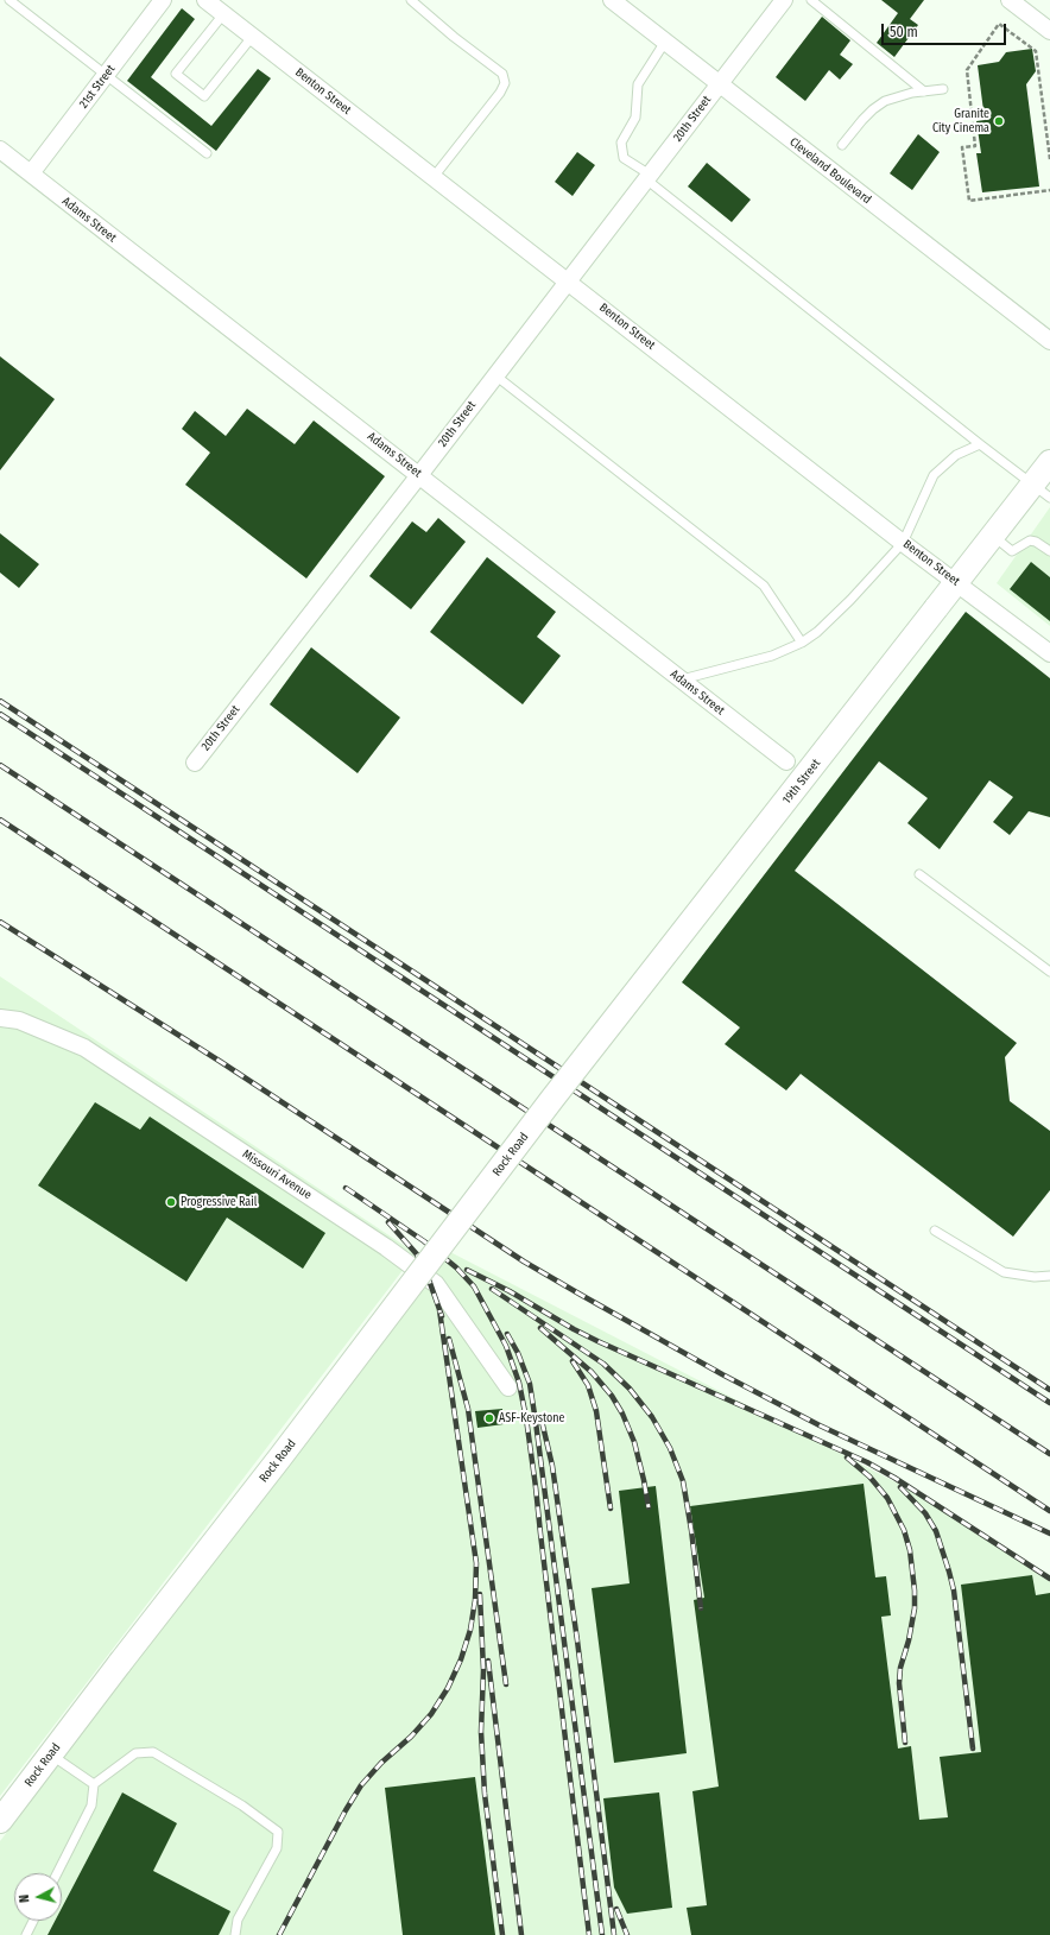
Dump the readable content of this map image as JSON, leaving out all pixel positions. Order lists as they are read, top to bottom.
{
  "streets": {
    "main road": ["19th Street", "Rock Road"],
    "street": [
      "21st Street",
      "Benton Street",
      "20th Street",
      "Cleveland Boulevard",
      "Adams Street",
      "Missouri Avenue"
    ]
  },
  "crossings": [
    ["21st Street", "Adams Street"],
    ["Benton Street", "20th Street"],
    ["Benton Street", "19th Street"],
    ["20th Street", "Cleveland Boulevard"],
    ["20th Street", "Adams Street"],
    ["19th Street", "Rock Road"]
  ],
  "places": ["Granite City Cinema", "Progressive Rail", "ASF-Keystone"],
  "scale_bar": "50 m",
  "north": "left"
}
